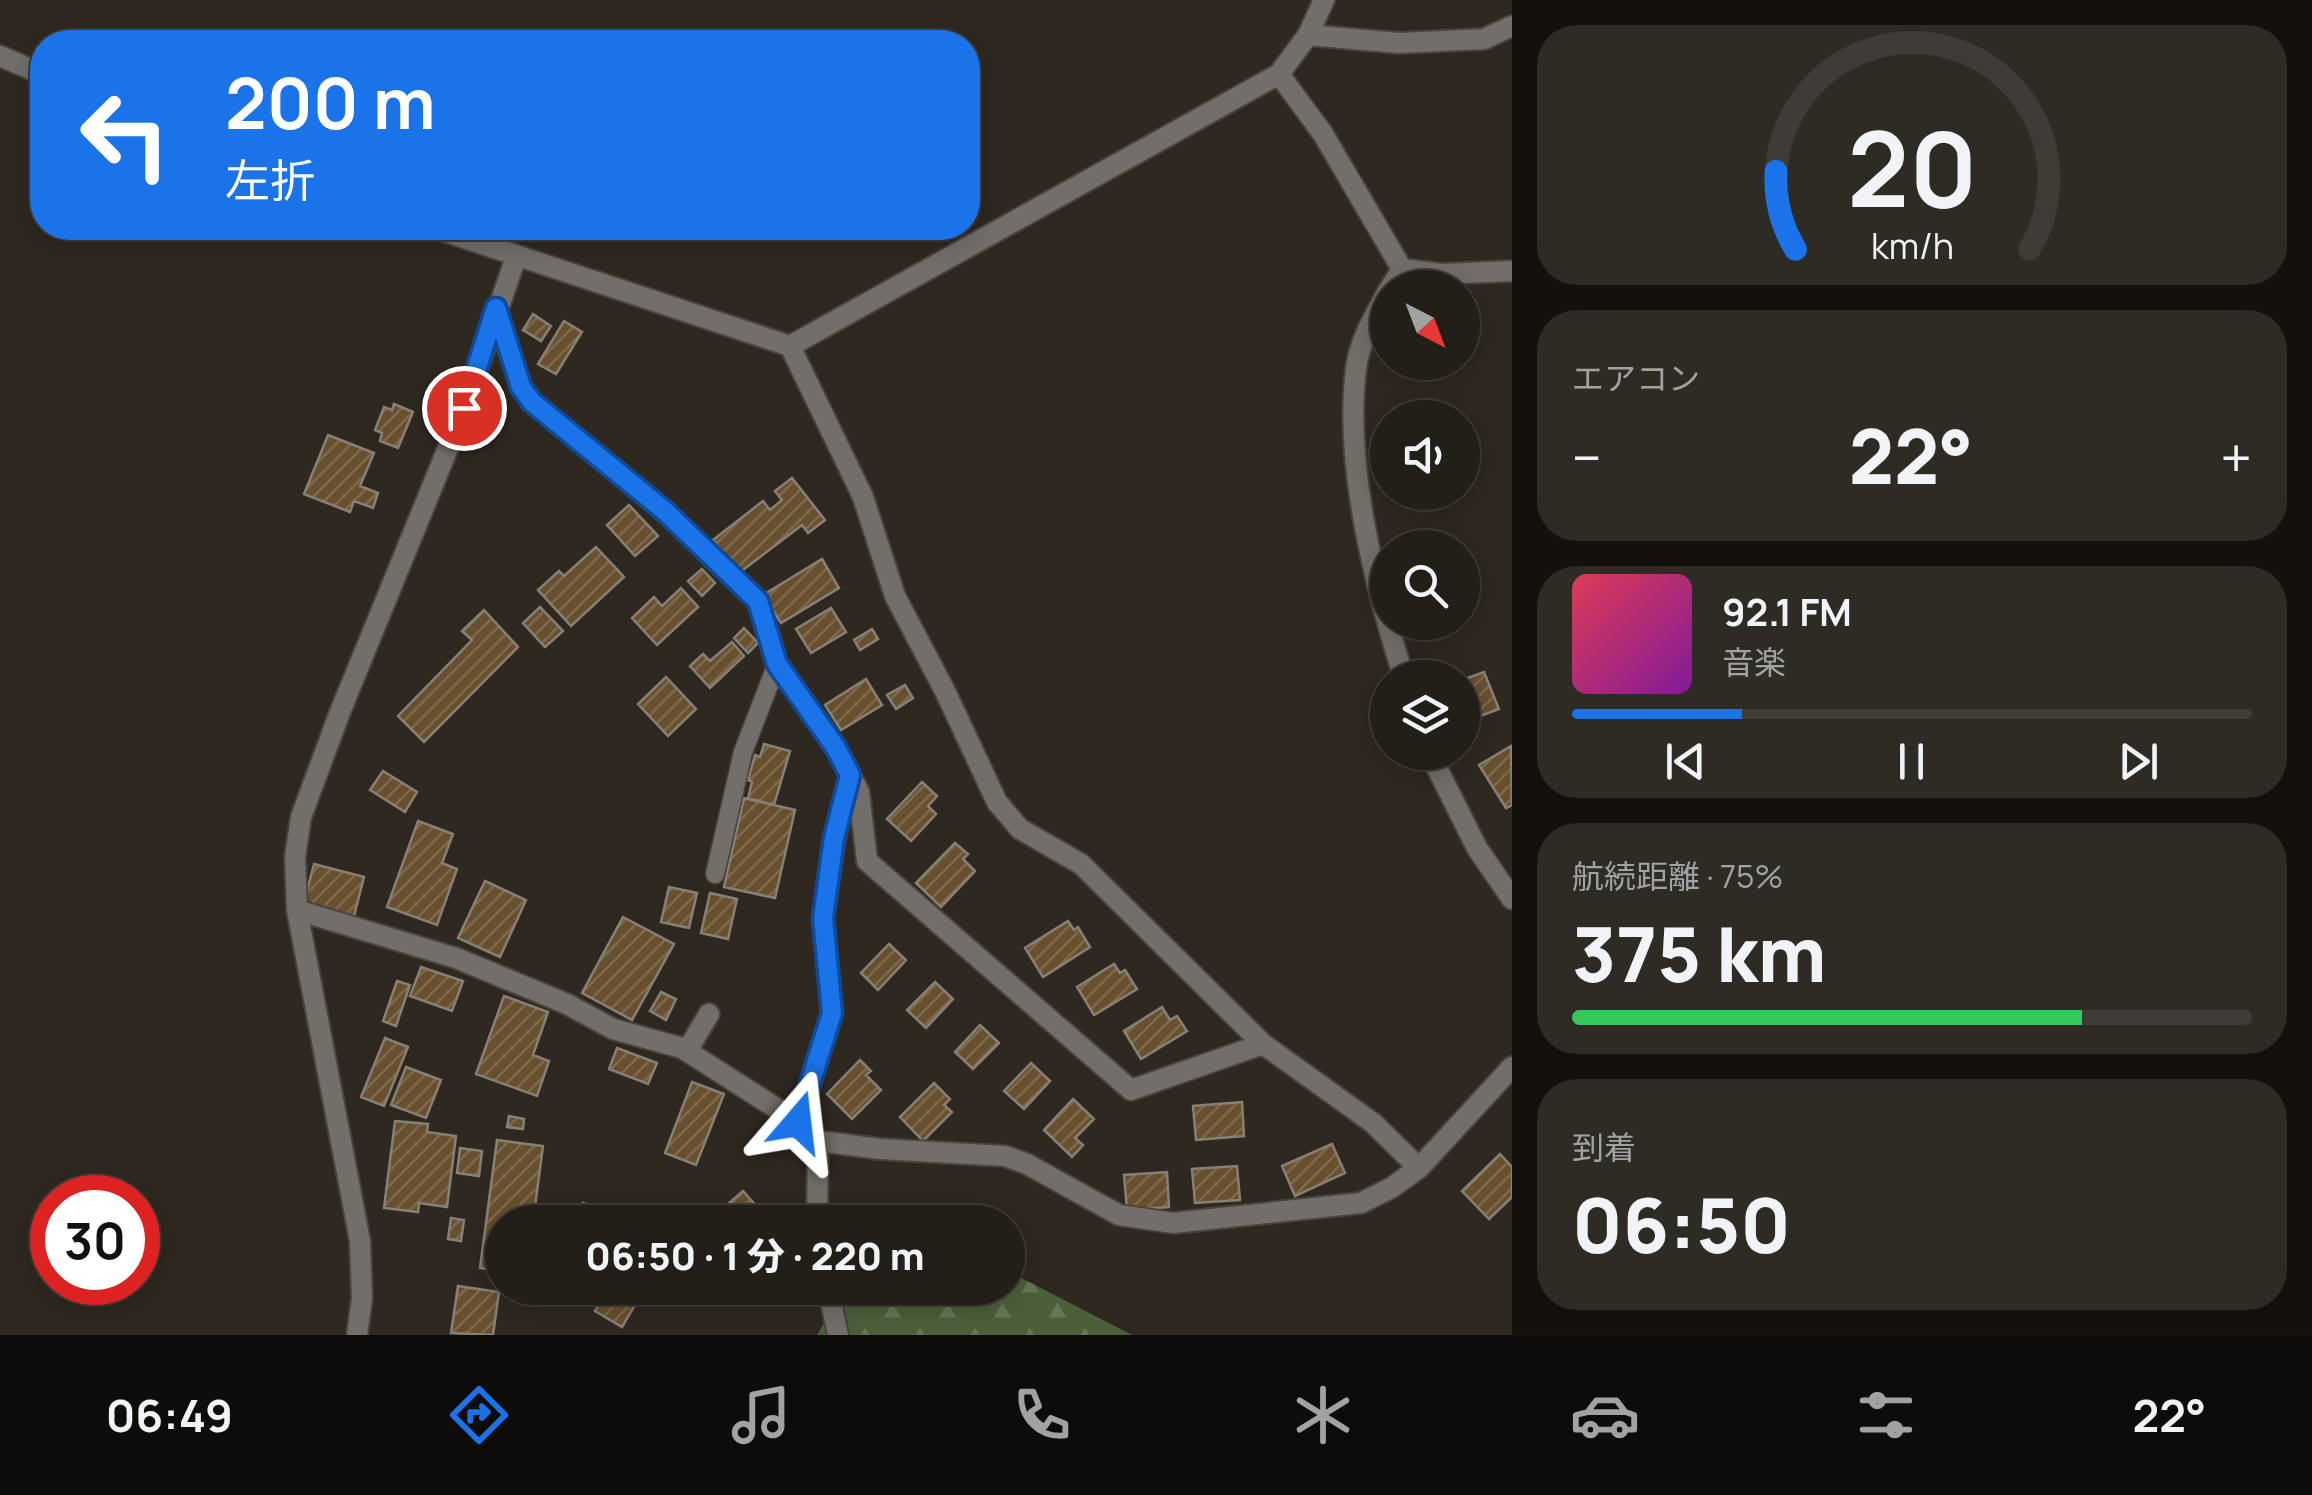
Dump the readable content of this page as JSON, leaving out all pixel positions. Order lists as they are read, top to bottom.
{
  "north": "bottom right",
  "page": {
    "turn": ["200 m", "左折"],
    "tile": [
      "エアコン",
      ["航続距離 · 75%", "375 km"],
      ["到着", "06:50"]
    ],
    "heat": ["−", "22°", "+"],
    "song": ["92.1 FM", "音楽"],
    "limit": "30",
    "trip": "06:50 · 1 分 · 220 m",
    "tabs": ["06:49", "22°"],
    "gauge": ["20", "km/h"]
  }
}
